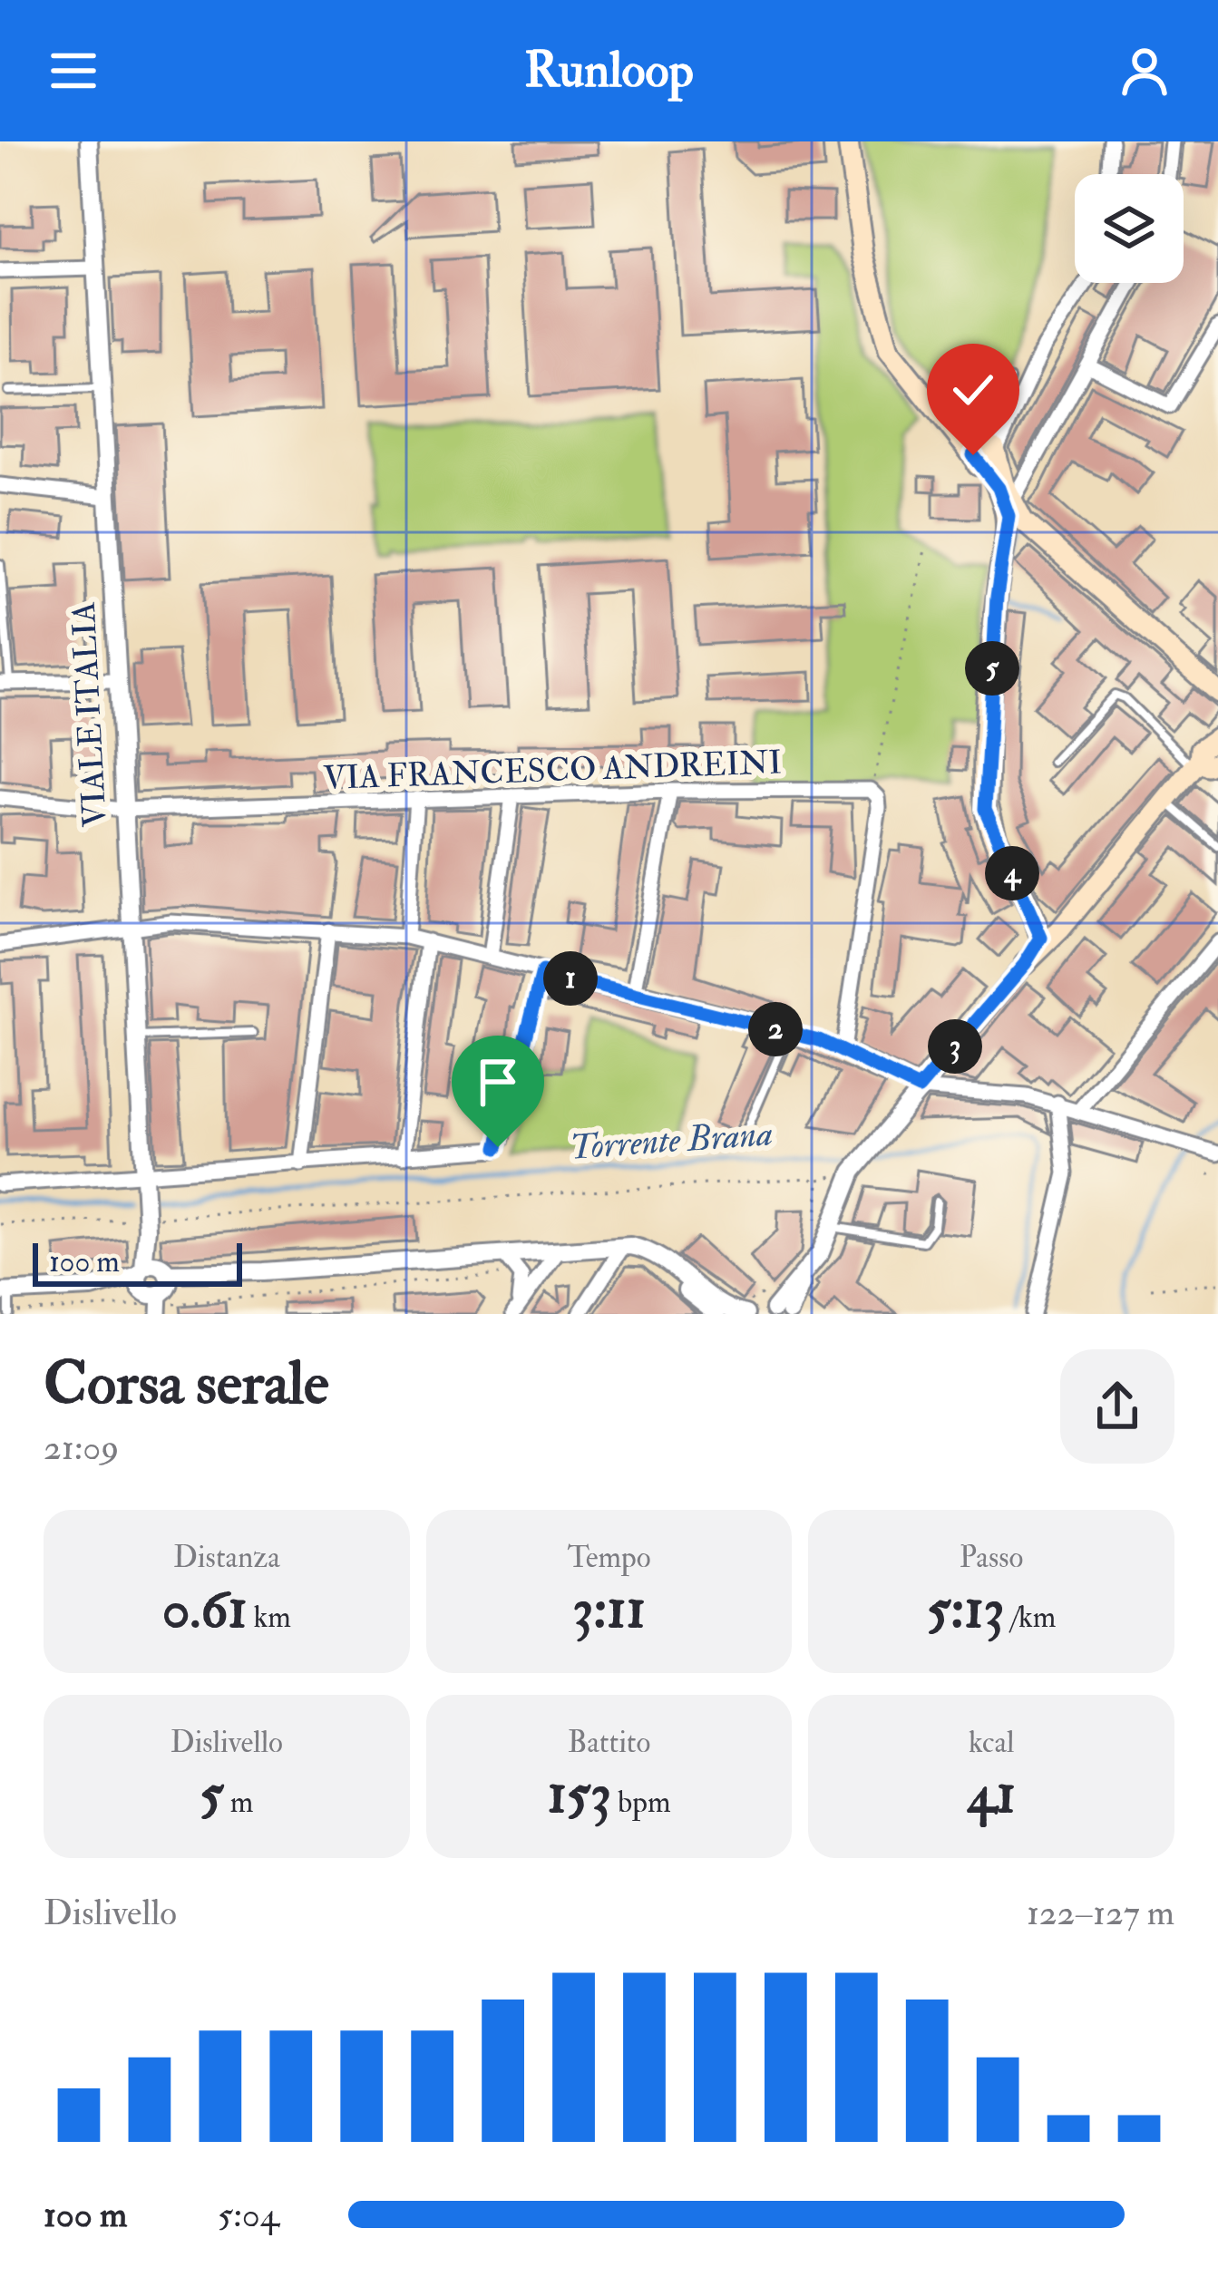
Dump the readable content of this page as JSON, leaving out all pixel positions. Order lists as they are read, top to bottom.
{
  "streets": {
    "street": ["VIALE ITALIA", "VIA FRANCESCO ANDREINI"]
  },
  "crossings": [
    ["VIALE ITALIA", "VIA FRANCESCO ANDREINI"]
  ],
  "water": ["Torrente Brana"],
  "scale_bar": "100 m",
  "page": {
    "header": "Runloop",
    "pins": [
      "5",
      "4",
      "1",
      "2",
      "3"
    ],
    "scale": "100 m",
    "heading": ["Corsa serale", "21:09"],
    "stats": [
      ["Distanza", "0.61 km"],
      ["Tempo", "3:11"],
      ["Passo", "5:13 /km"],
      ["Dislivello", "5 m"],
      ["Battito", "153 bpm"],
      ["kcal", "41"]
    ],
    "chart": ["Dislivello", "122–127 m"],
    "list": [
      {
        "name": "100 m",
        "note": "5:04"
      }
    ]
  }
}
